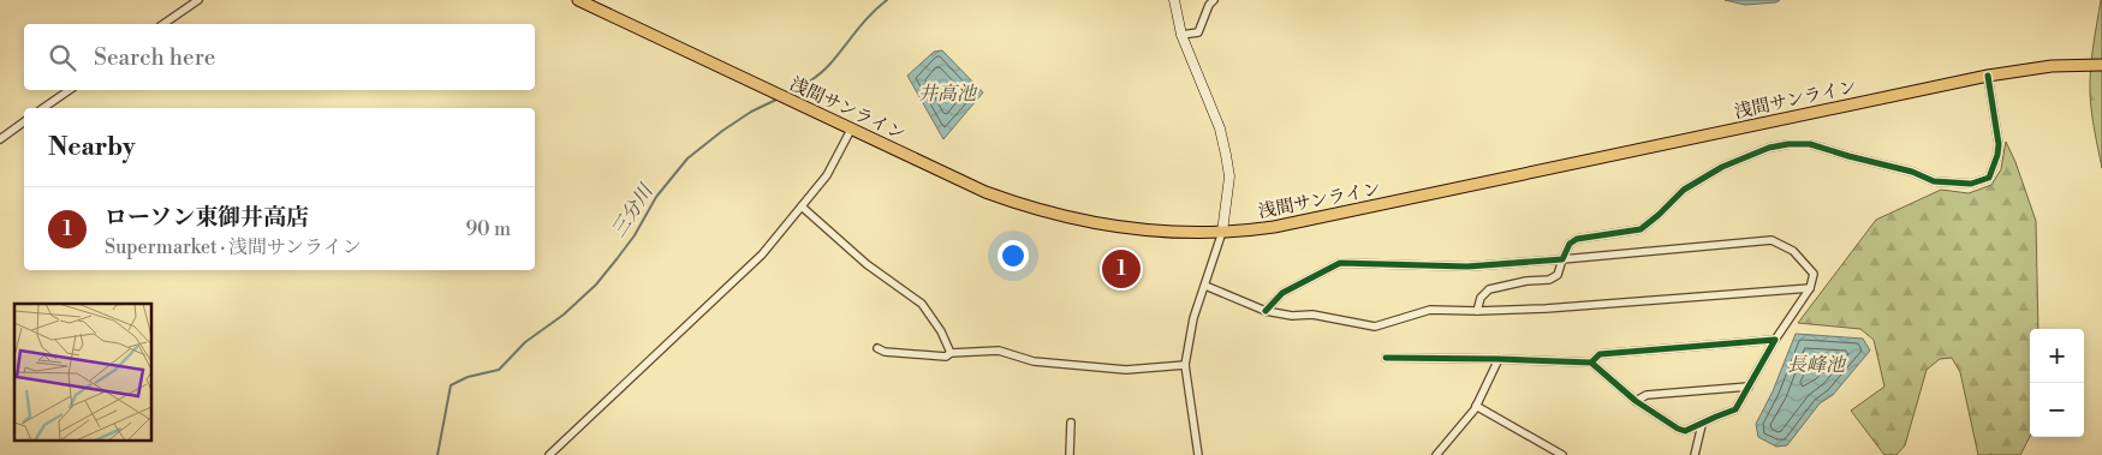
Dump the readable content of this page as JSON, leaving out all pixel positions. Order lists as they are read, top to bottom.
{
  "streets": {
    "main road": ["浅間サンライン"]
  },
  "water": ["井高池", "三分川", "長峰池"],
  "page": {
    "search": "Search here",
    "heading": "Nearby",
    "list": [
      {
        "mark": "1",
        "name": "ローソン東御井高店",
        "note": "Supermarket · 浅間サンライン",
        "value": "90 m"
      }
    ],
    "pins": "1",
    "map_buttons": ["+", "−"]
  }
}
